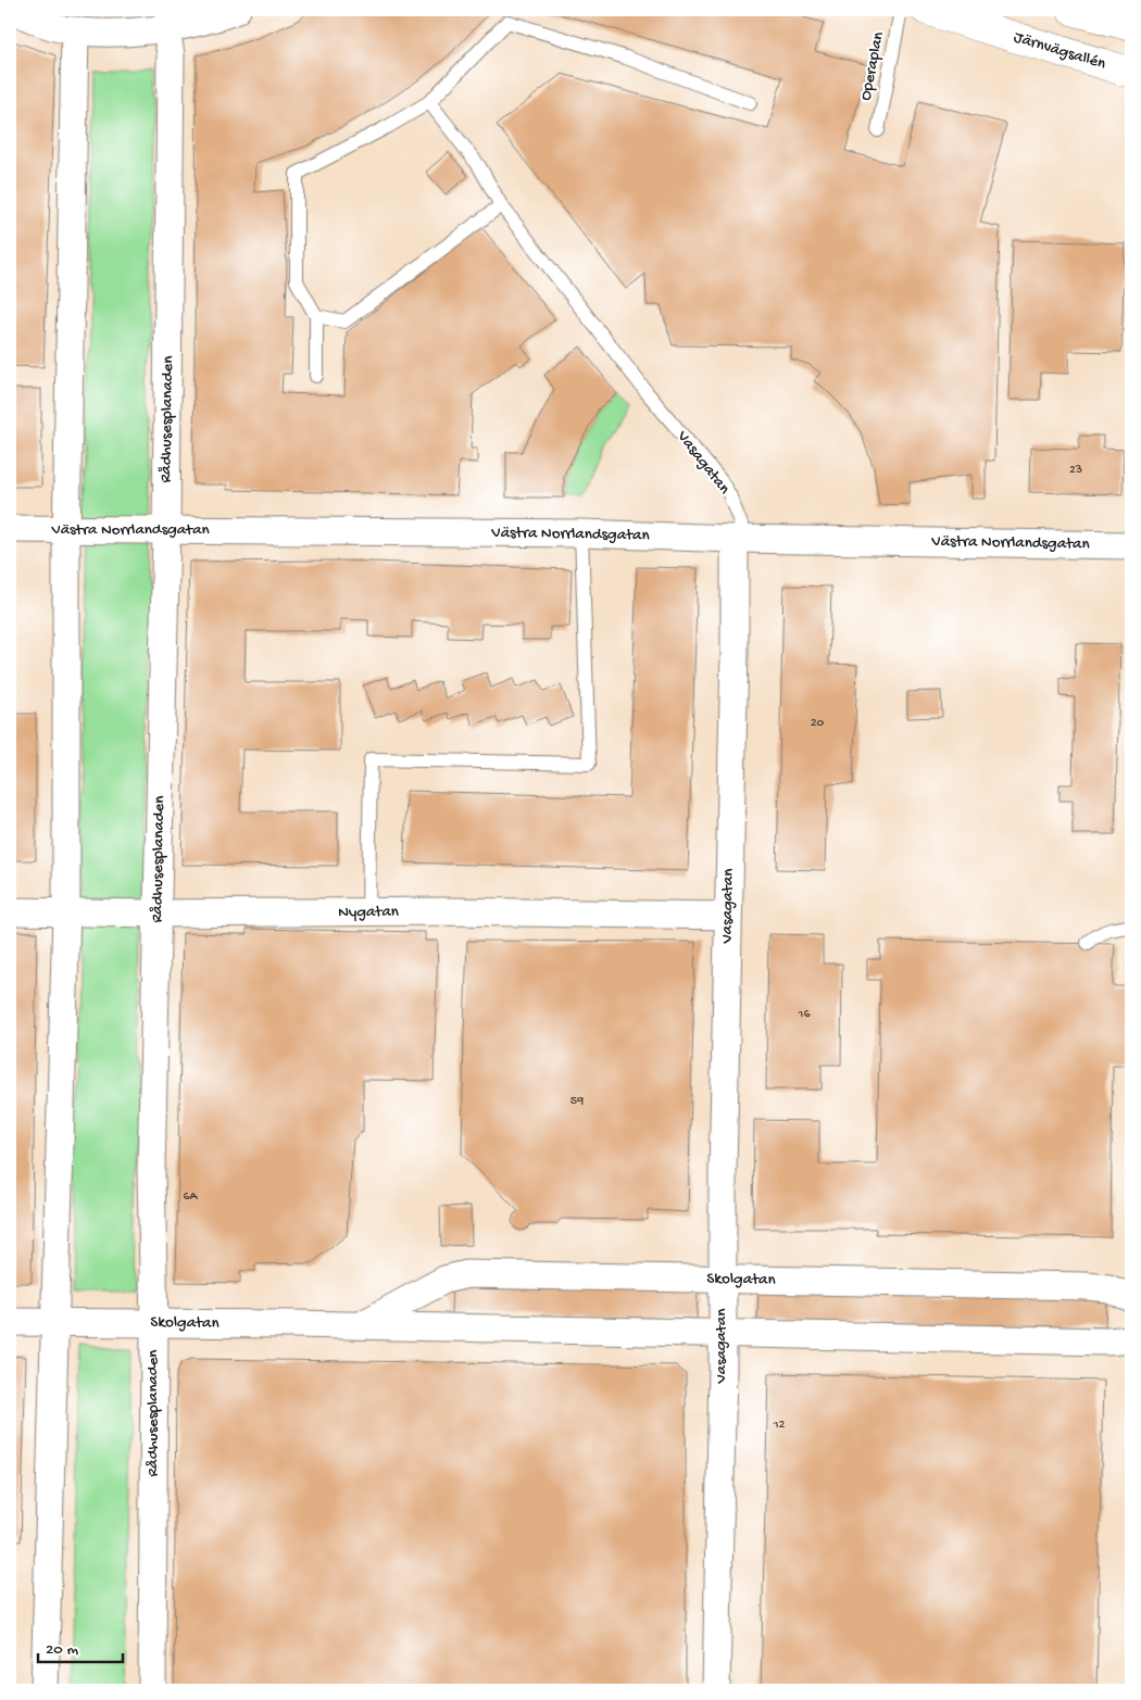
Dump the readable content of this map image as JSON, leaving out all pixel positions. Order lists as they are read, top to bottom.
{
  "streets": {
    "main road": ["Järnvägsallén"],
    "street": [
      "Rådhusesplanaden",
      "Vasagatan",
      "Västra Norrlandsgatan",
      "Nygatan",
      "Skolgatan"
    ],
    "lane": ["Operaplan"]
  },
  "crossings": [
    ["Rådhusesplanaden", "Västra Norrlandsgatan"],
    ["Rådhusesplanaden", "Nygatan"],
    ["Rådhusesplanaden", "Skolgatan"],
    ["Vasagatan", "Västra Norrlandsgatan"],
    ["Vasagatan", "Nygatan"],
    ["Vasagatan", "Skolgatan"]
  ],
  "house_numbers": [
    "23",
    "20",
    "16",
    "59",
    "6A",
    "12"
  ],
  "scale_bar": "20 m"
}
